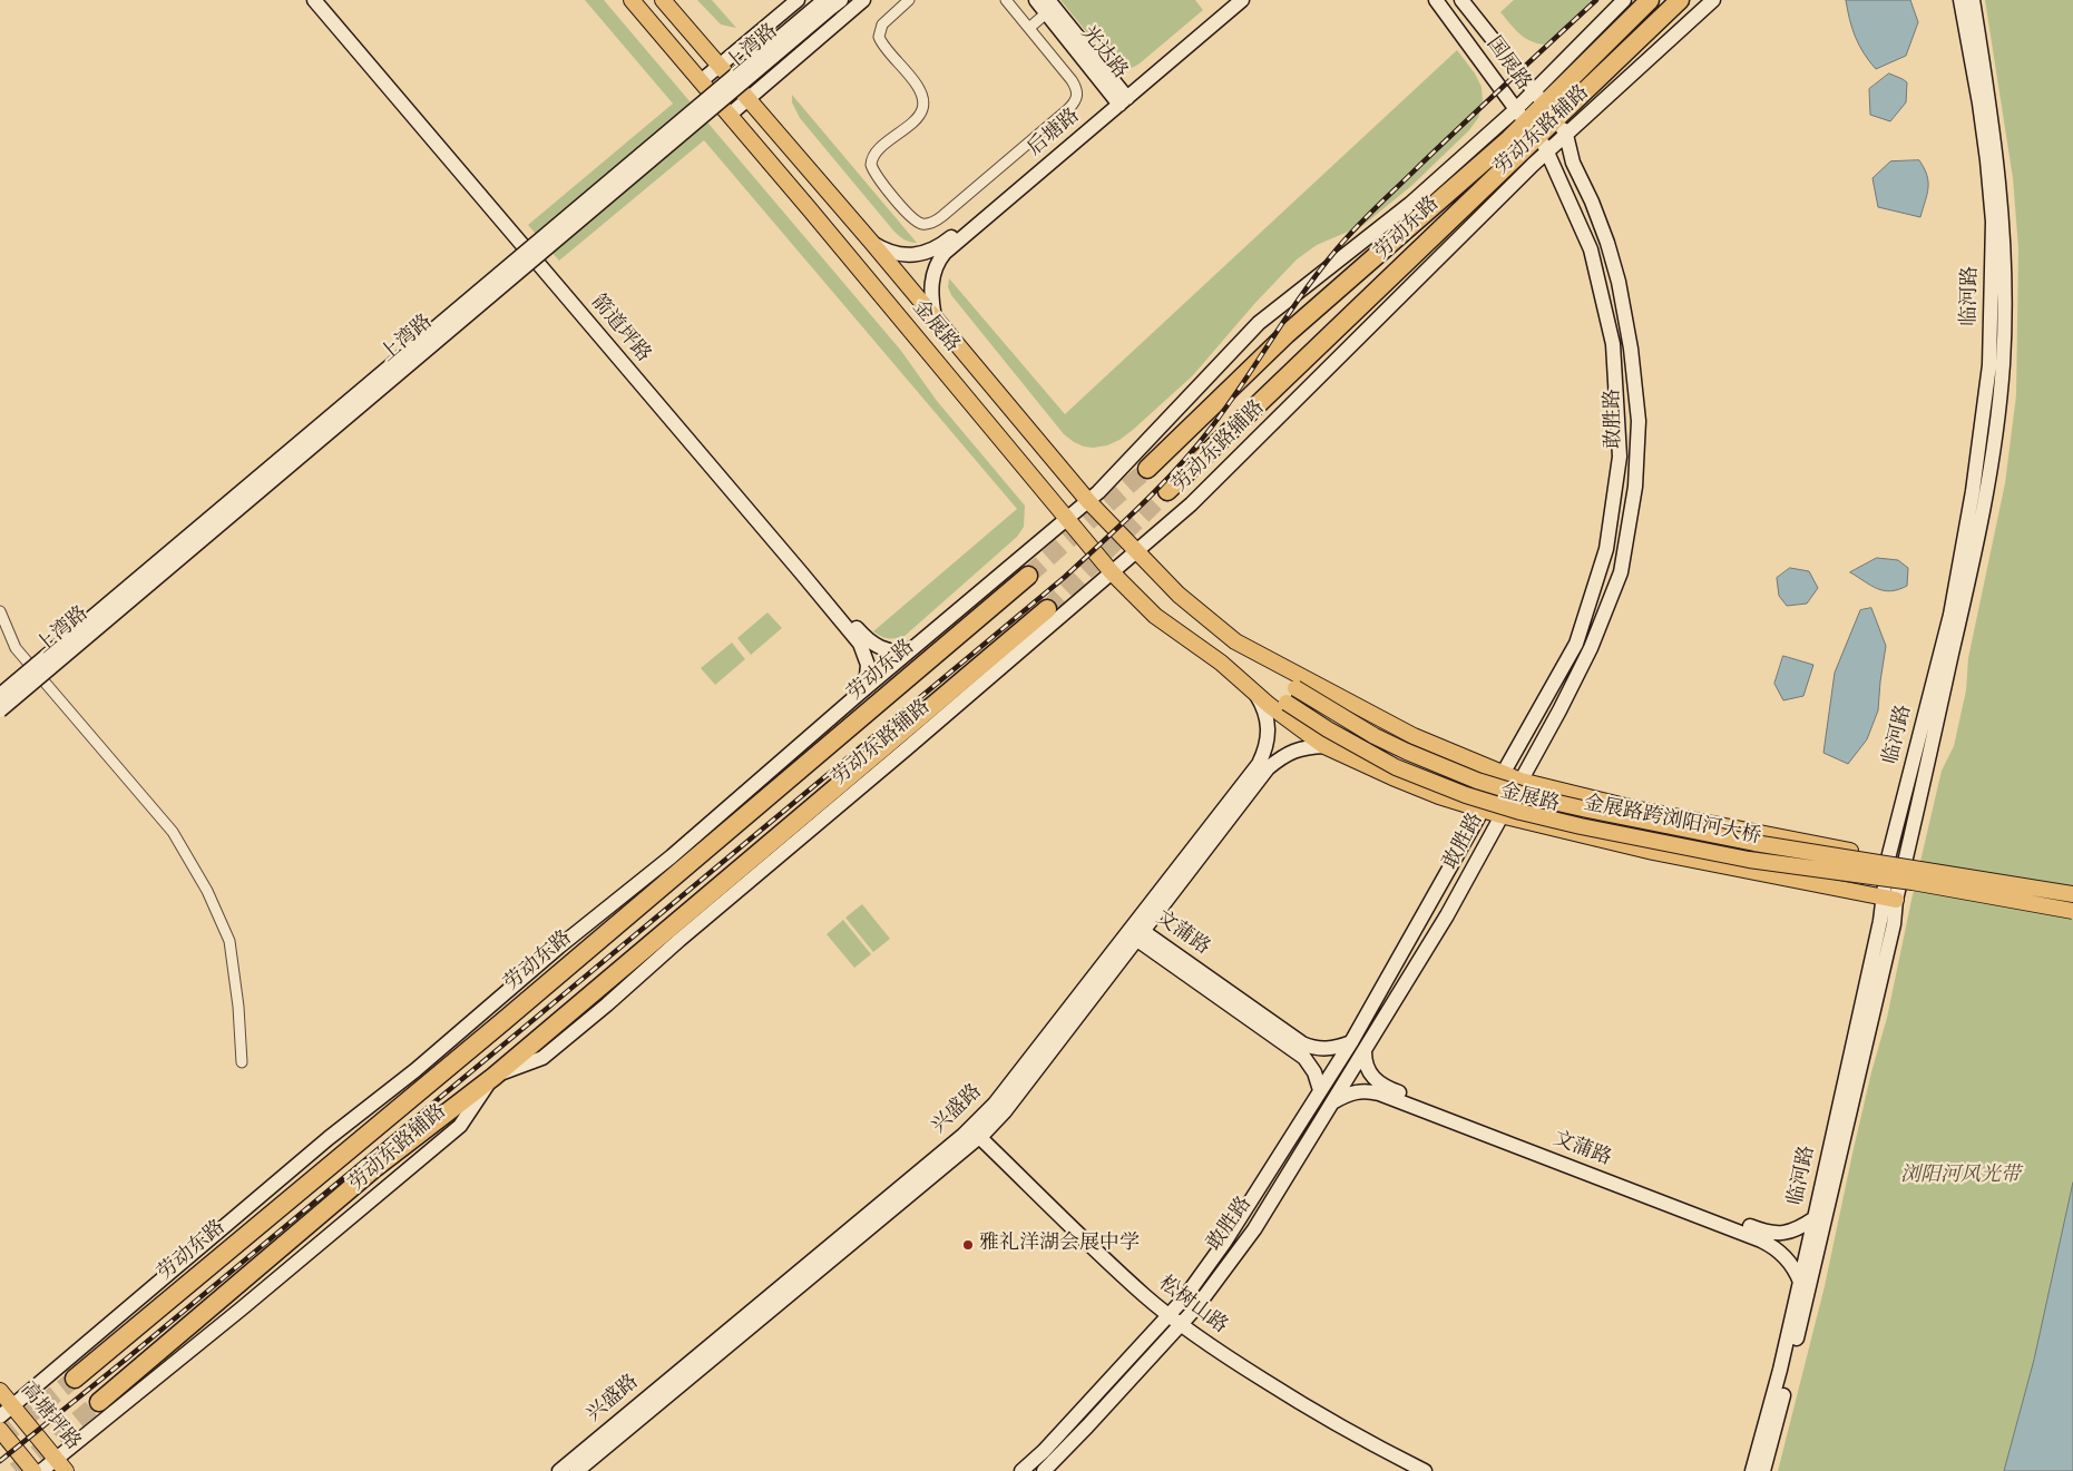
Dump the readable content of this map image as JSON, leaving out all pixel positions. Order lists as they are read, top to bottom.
{
  "streets": {
    "highway": ["劳动东路"],
    "main road": [
      "上湾路",
      "光达路",
      "国展路",
      "劳动东路辅路",
      "后塘路",
      "临河路",
      "金展路",
      "箭道坪路",
      "敢胜路",
      "金展路跨浏阳河大桥",
      "文蒲路",
      "兴盛路",
      "松树山路",
      "高塘坪路"
    ]
  },
  "crossings": [
    ["上湾路", "金展路"],
    ["光达路", "后塘路"],
    ["国展路", "劳动东路辅路"],
    ["国展路", "劳动东路"],
    ["国展路", "敢胜路"],
    ["劳动东路辅路", "劳动东路"],
    ["劳动东路辅路", "金展路"],
    ["劳动东路辅路", "箭道坪路"],
    ["劳动东路辅路", "敢胜路"],
    ["劳动东路辅路", "高塘坪路"],
    ["后塘路", "金展路"],
    ["劳动东路", "敢胜路"],
    ["临河路", "金展路"],
    ["临河路", "文蒲路"],
    ["金展路", "敢胜路"],
    ["金展路", "金展路跨浏阳河大桥"],
    ["金展路", "兴盛路"],
    ["敢胜路", "文蒲路"],
    ["敢胜路", "松树山路"],
    ["文蒲路", "兴盛路"],
    ["兴盛路", "松树山路"]
  ],
  "parks": ["浏阳河风光带"],
  "places": ["雅礼洋湖会展中学"]
}
